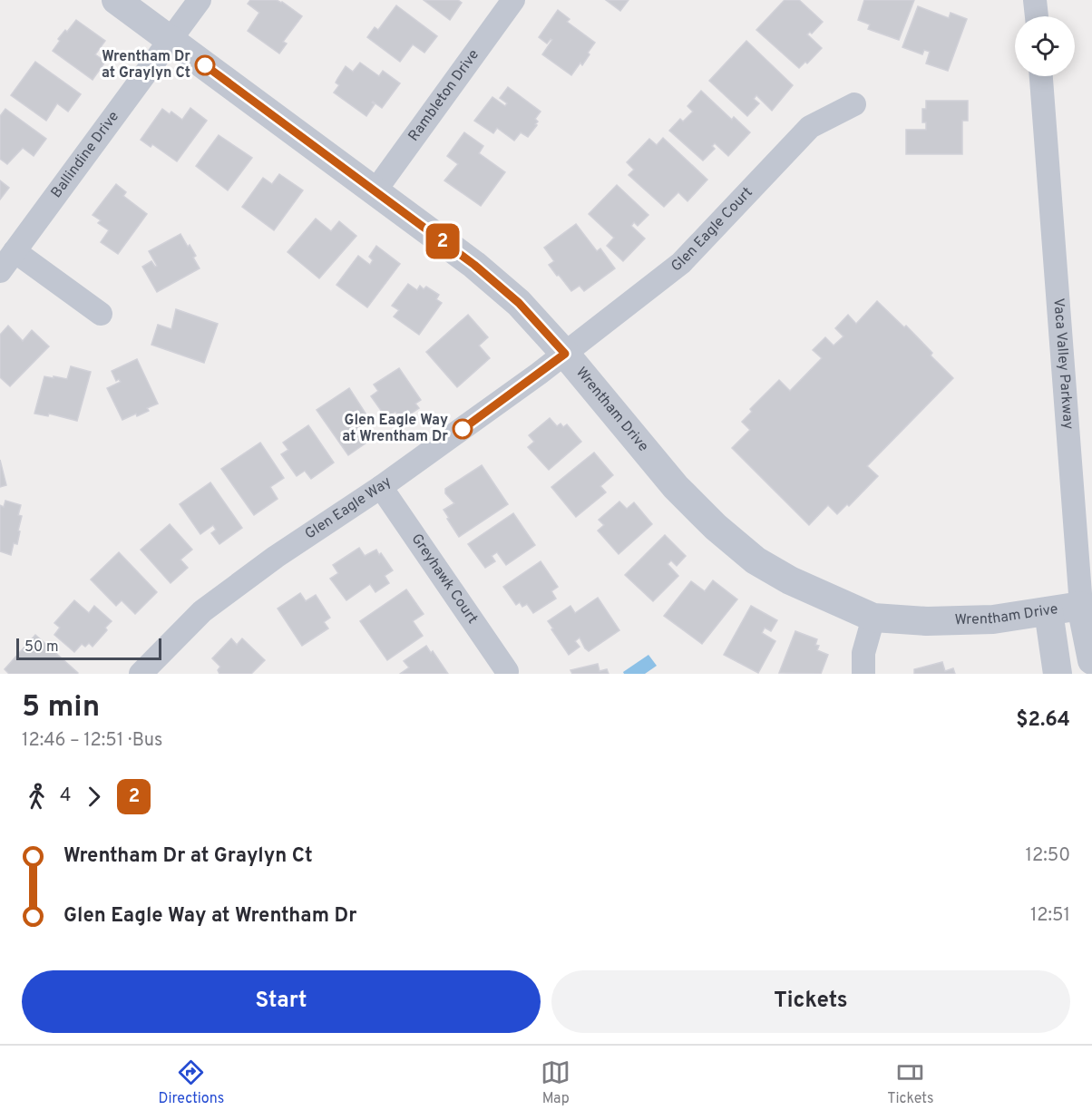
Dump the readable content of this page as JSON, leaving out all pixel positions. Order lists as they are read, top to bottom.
{
  "streets": {
    "street": [
      "Rambleton Drive",
      "Ballindine Drive",
      "Glen Eagle Court",
      "Vaca Valley Parkway",
      "Wrentham Drive",
      "Glen Eagle Way",
      "Greyhawk Court"
    ]
  },
  "crossings": [
    ["Rambleton Drive", "Wrentham Drive"],
    ["Ballindine Drive", "Wrentham Drive"],
    ["Glen Eagle Court", "Wrentham Drive"],
    ["Glen Eagle Court", "Glen Eagle Way"],
    ["Vaca Valley Parkway", "Wrentham Drive"],
    ["Wrentham Drive", "Glen Eagle Way"],
    ["Glen Eagle Way", "Greyhawk Court"]
  ],
  "places": ["Wrentham Dr at Graylyn Ct", "Glen Eagle Way at Wrentham Dr"],
  "lines": ["bus line 2"],
  "scale_bar": "50 m",
  "page": {
    "on_map": "2",
    "scale": "50 m",
    "heading": ["5 min", "12:46 – 12:51 · Bus", "$2.64"],
    "legs": ["4", "2"],
    "list": [
      {
        "name": "Wrentham Dr at Graylyn Ct",
        "value": "12:50"
      },
      {
        "name": "Glen Eagle Way at Wrentham Dr",
        "value": "12:51"
      }
    ],
    "buttons": ["Start", "Tickets"],
    "tabs": ["Directions", "Map", "Tickets"]
  }
}
